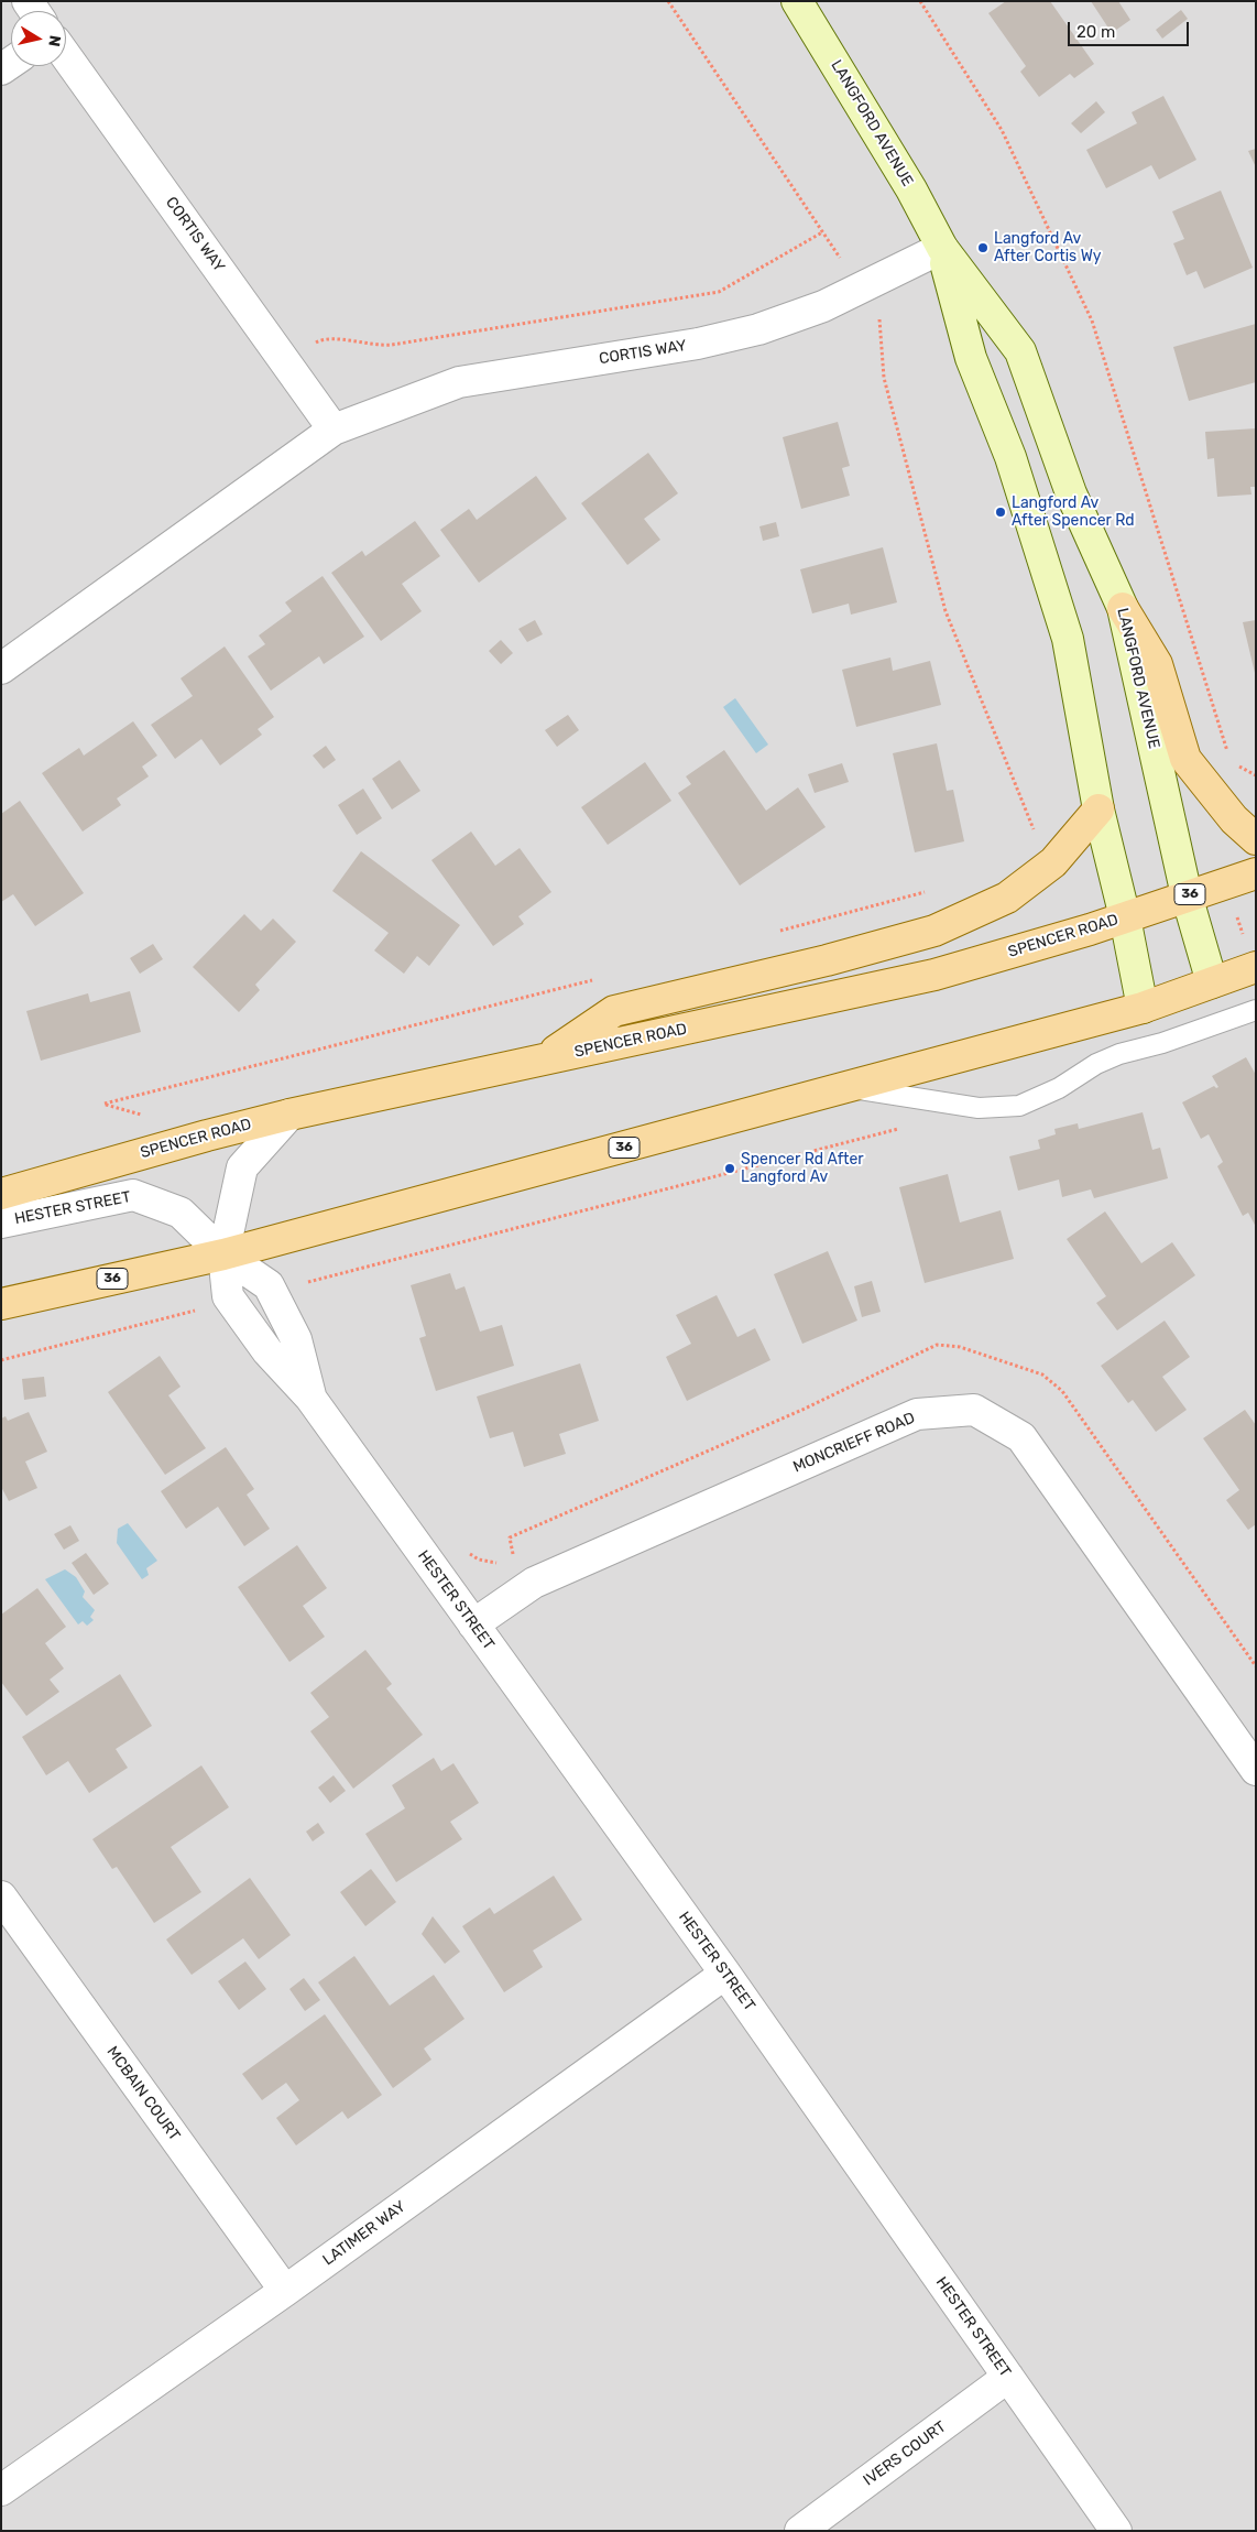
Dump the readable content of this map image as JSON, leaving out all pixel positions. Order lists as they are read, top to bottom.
{
  "streets": {
    "main road": ["LANGFORD AVENUE", "36", "SPENCER ROAD"],
    "street": [
      "CORTIS WAY",
      "HESTER STREET",
      "MONCRIEFF ROAD",
      "MCBAIN COURT",
      "LATIMER WAY",
      "IVERS COURT"
    ]
  },
  "crossings": [
    ["LANGFORD AVENUE", "CORTIS WAY"],
    ["LANGFORD AVENUE", "36"],
    ["LANGFORD AVENUE", "SPENCER ROAD"],
    ["36", "HESTER STREET"],
    ["SPENCER ROAD", "HESTER STREET"],
    ["HESTER STREET", "MONCRIEFF ROAD"],
    ["HESTER STREET", "LATIMER WAY"],
    ["HESTER STREET", "IVERS COURT"],
    ["MCBAIN COURT", "LATIMER WAY"]
  ],
  "places": ["Langford Av After Cortis Wy", "Langford Av After Spencer Rd", "Spencer Rd After Langford Av"],
  "scale_bar": "20 m",
  "north": "right"
}
